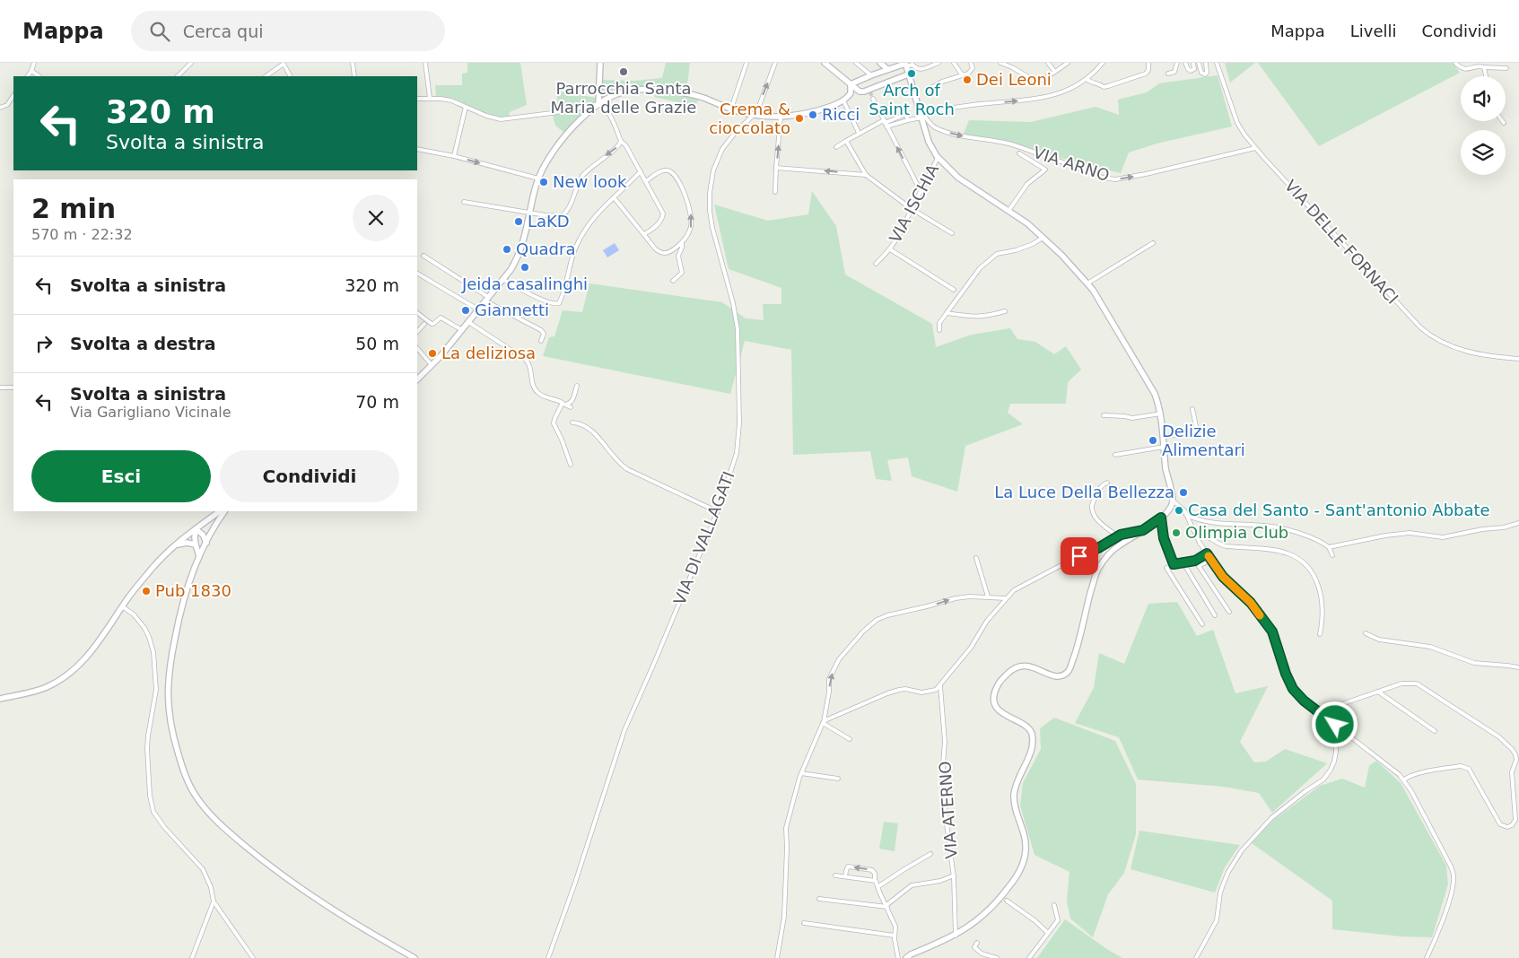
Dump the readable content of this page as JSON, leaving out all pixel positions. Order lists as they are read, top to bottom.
{
  "streets": {
    "street": [
      "VIA ARNO",
      "VIA ISCHIA",
      "VIA DELLE FORNACI",
      "VIA DI VALLAGATI",
      "VIA ATERNO"
    ]
  },
  "crossings": [
    ["VIA ARNO", "VIA DELLE FORNACI"]
  ],
  "one_way": ["VIA ARNO"],
  "places": [
    "Parrocchia Santa Maria delle Grazie",
    "Arch of Saint Roch",
    "Dei Leoni",
    "Ricci",
    "Crema & cioccolato",
    "New look",
    "LaKD",
    "Quadra",
    "Jeida casalinghi",
    "Giannetti",
    "La deliziosa",
    "Delizie Alimentari",
    "La Luce Della Bellezza",
    "Casa del Santo - Sant'antonio Abbate",
    "Olimpia Club",
    "Pub 1830"
  ],
  "page": {
    "header": "Mappa",
    "search": "Cerca qui",
    "nav": ["Mappa", "Livelli", "Condividi"],
    "turn": ["320 m", "Svolta a sinistra"],
    "heading": ["2 min", "570 m · 22:32"],
    "list": [
      {
        "name": "Svolta a sinistra",
        "value": "320 m"
      },
      {
        "name": "Svolta a destra",
        "value": "50 m"
      },
      {
        "name": "Svolta a sinistra",
        "note": "Via Garigliano Vicinale",
        "value": "70 m"
      }
    ],
    "buttons": ["Esci", "Condividi"]
  }
}
